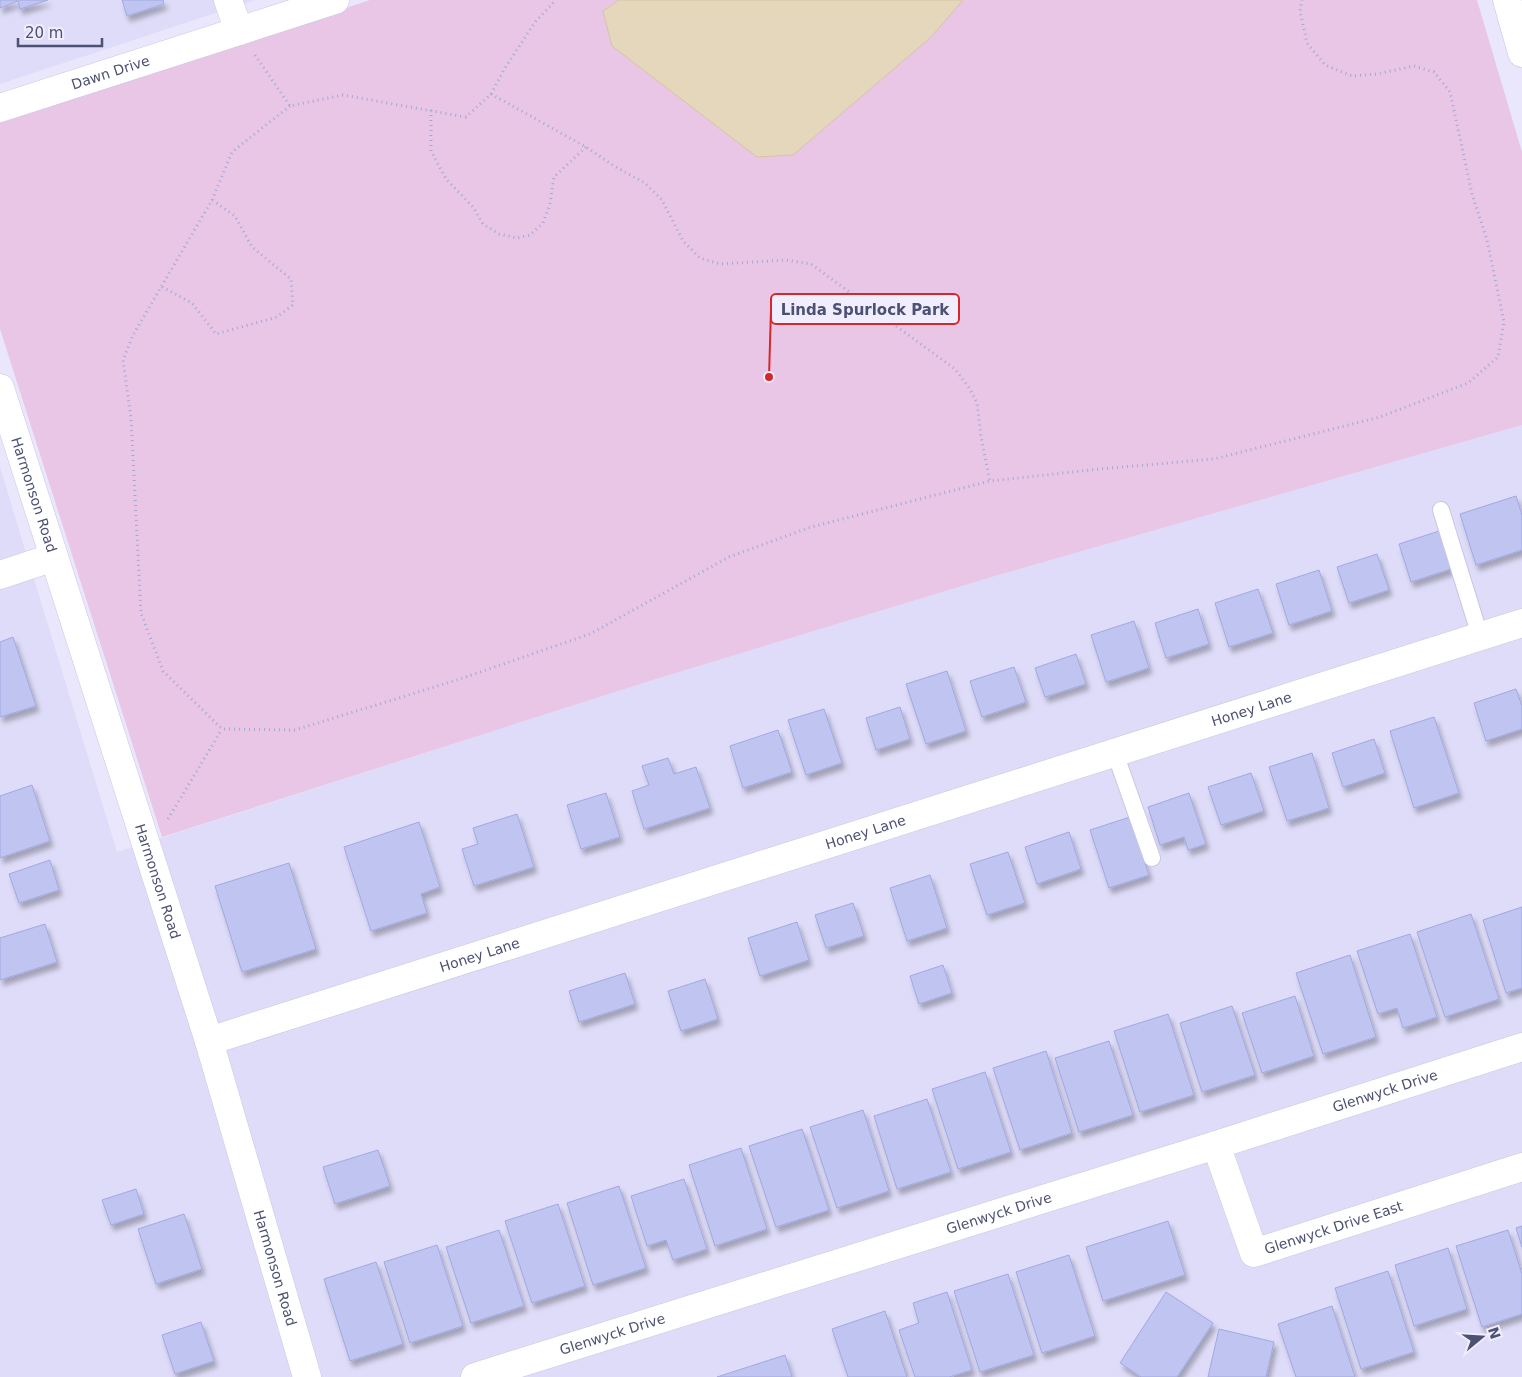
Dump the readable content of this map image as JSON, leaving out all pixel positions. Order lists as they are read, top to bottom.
{
  "streets": {
    "street": [
      "Dawn Drive",
      "Harmonson Road",
      "Honey Lane",
      "Glenwyck Drive",
      "Glenwyck Drive East"
    ]
  },
  "crossings": [
    ["Harmonson Road", "Honey Lane"],
    ["Glenwyck Drive", "Glenwyck Drive East"]
  ],
  "places": ["Linda Spurlock Park"],
  "scale_bar": "20 m",
  "north": "right"
}
